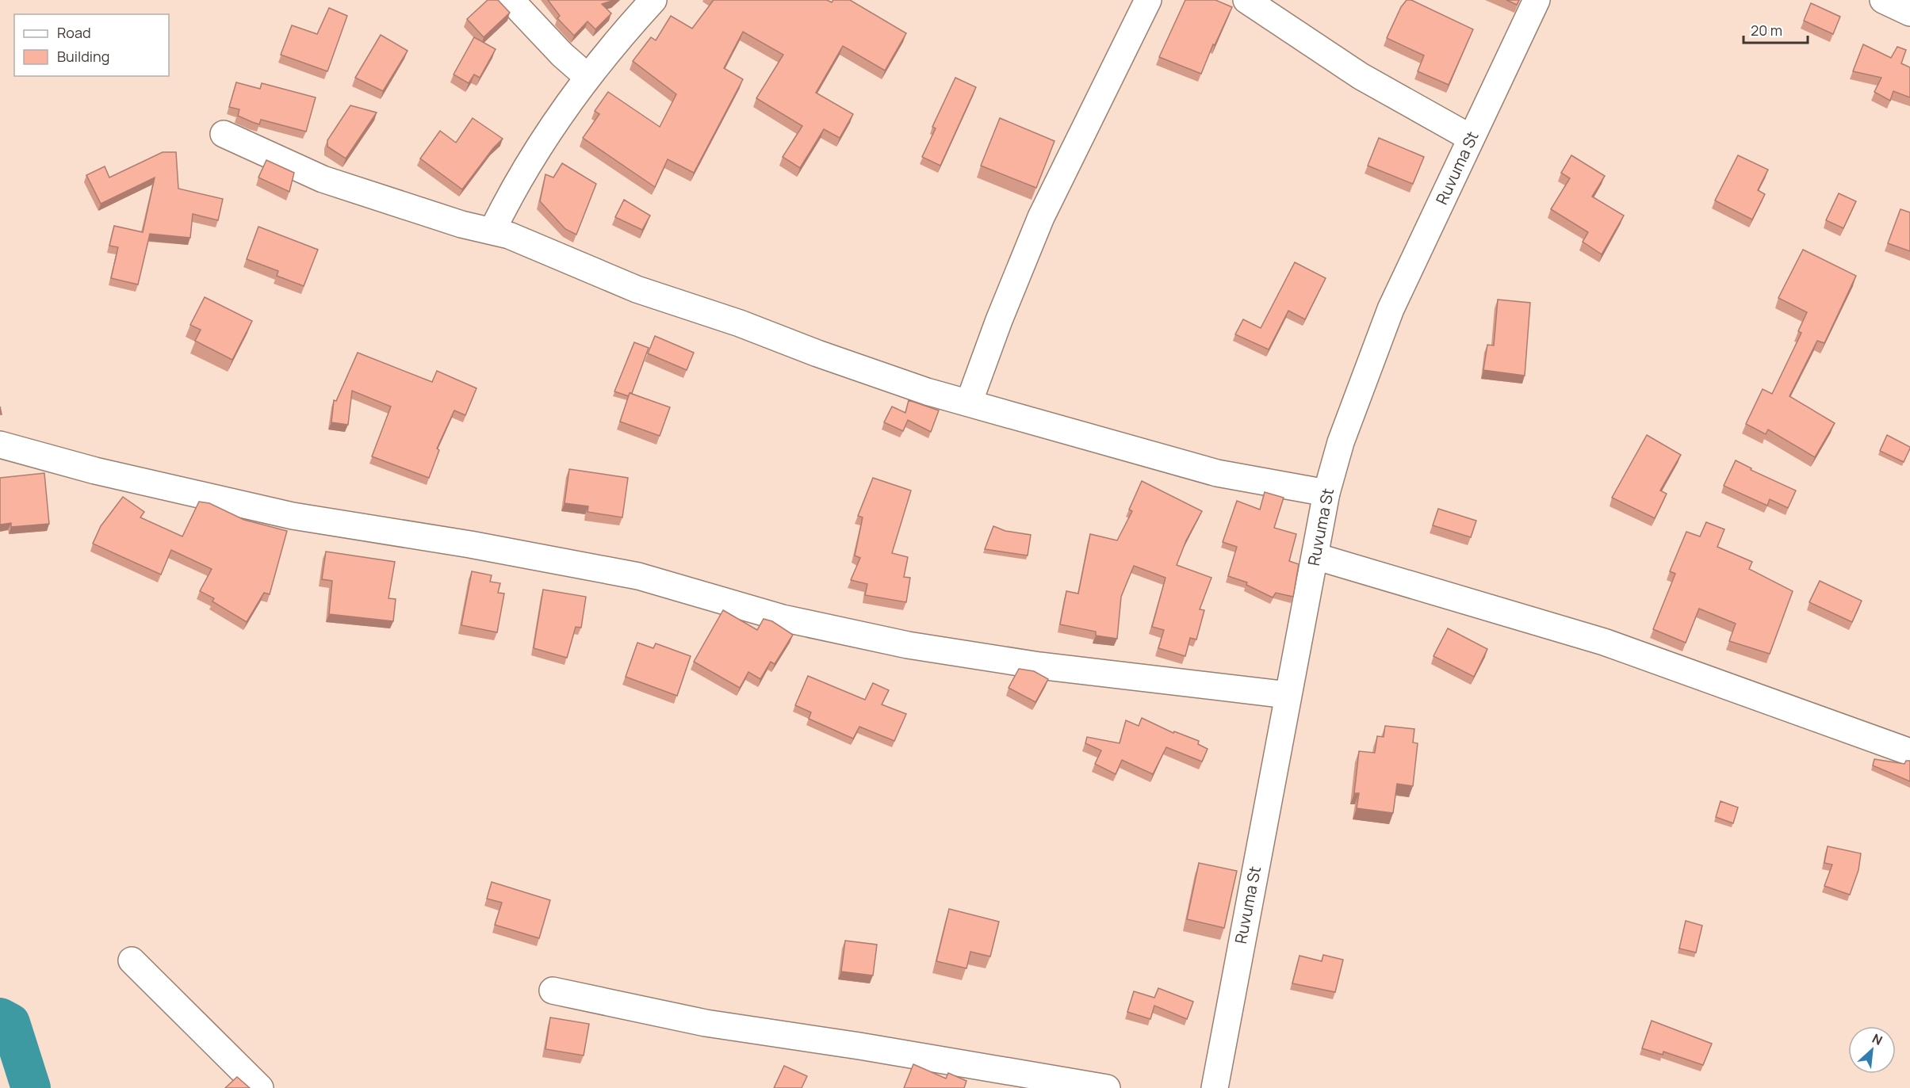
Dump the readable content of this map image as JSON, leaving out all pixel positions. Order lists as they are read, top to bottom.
{
  "streets": {
    "street": ["Ruvuma St"]
  },
  "legend": ["Road", "Building"],
  "scale_bar": "20 m",
  "north": "top right"
}
